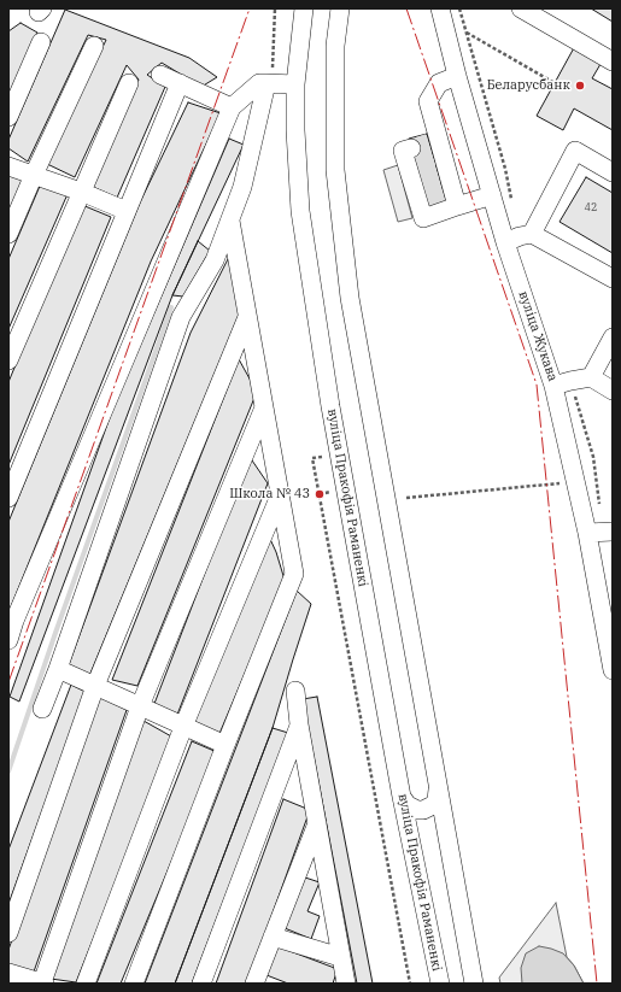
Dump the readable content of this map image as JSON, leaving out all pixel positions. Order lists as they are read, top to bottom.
{
  "streets": {
    "street": ["вуліца Жукава", "вуліца Пракофія Раманенкі"]
  },
  "places": ["Беларусбанк", "Школа № 43"],
  "house_numbers": ["42"]
}
